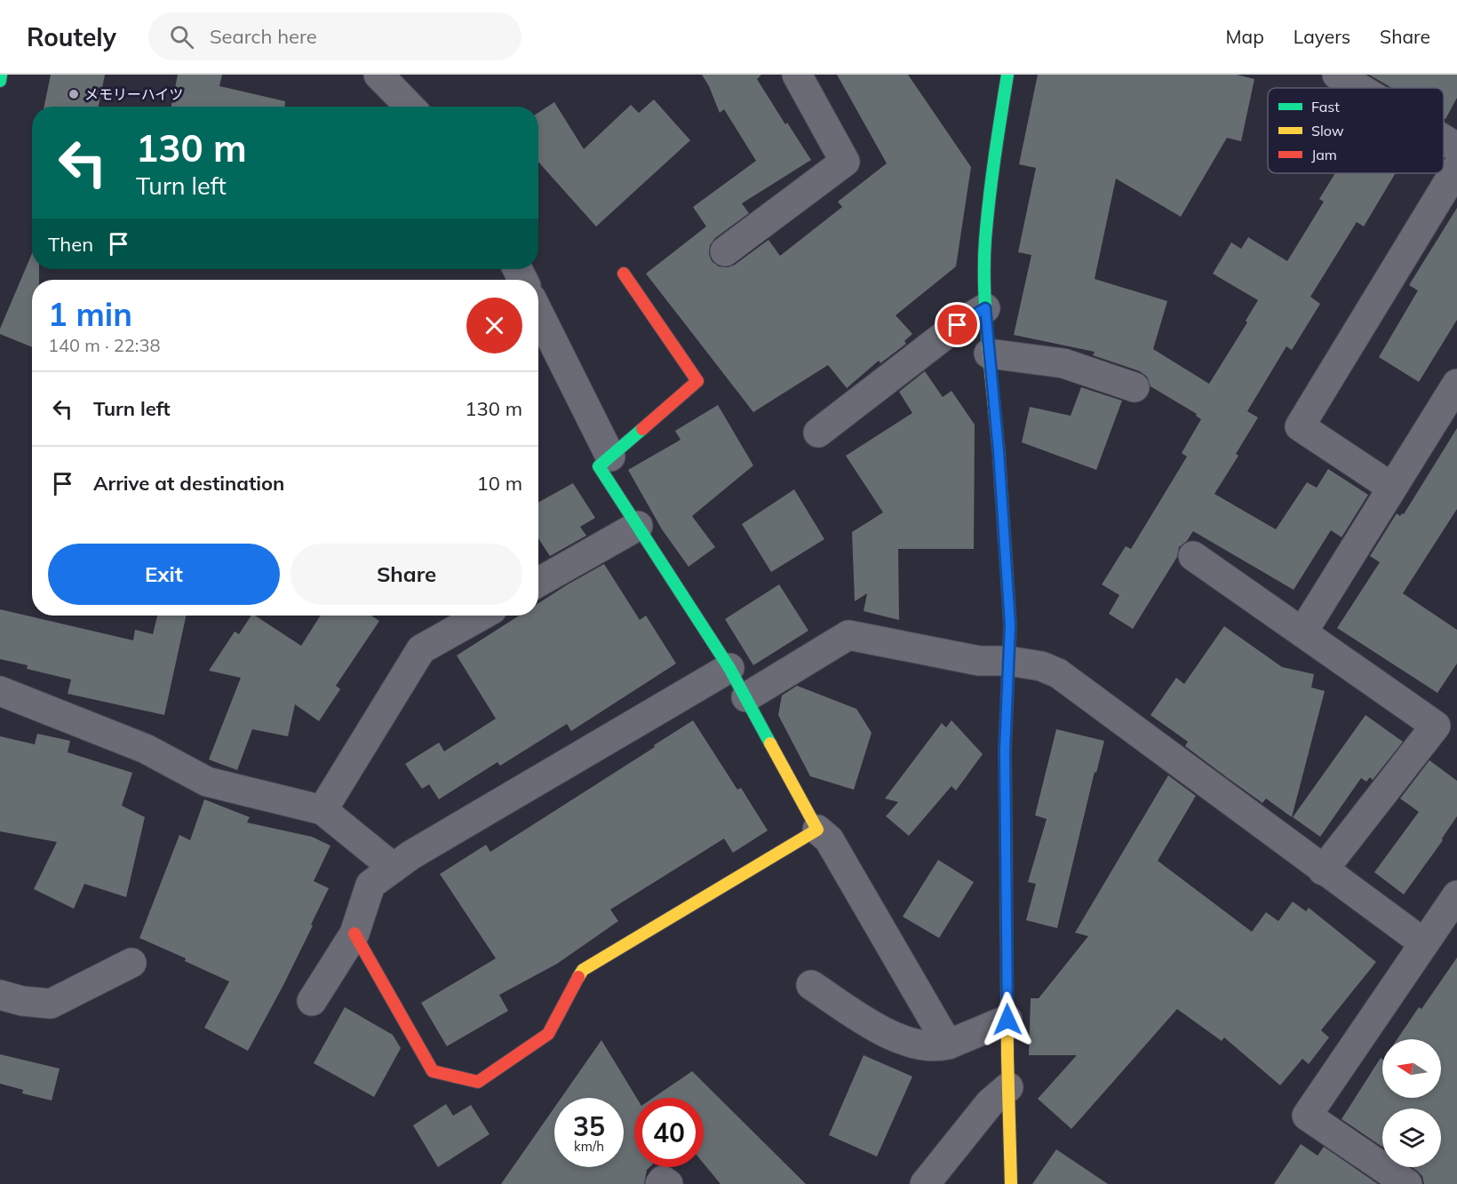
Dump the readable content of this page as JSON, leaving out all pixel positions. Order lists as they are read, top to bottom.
{
  "places": ["メモリーハイツ"],
  "legend": ["Fast", "Slow", "Jam"],
  "north": "left",
  "page": {
    "header": "Routely",
    "search": "Search here",
    "nav": ["Map", "Layers", "Share"],
    "turn": ["130 m", "Turn left"],
    "then": "Then",
    "heading": ["1 min", "140 m · 22:38"],
    "list": [
      {
        "name": "Turn left",
        "value": "130 m"
      },
      {
        "name": "Arrive at destination",
        "value": "10 m"
      }
    ],
    "buttons": ["Exit", "Share"],
    "speed": "35 km/h",
    "limit": "40"
  }
}
